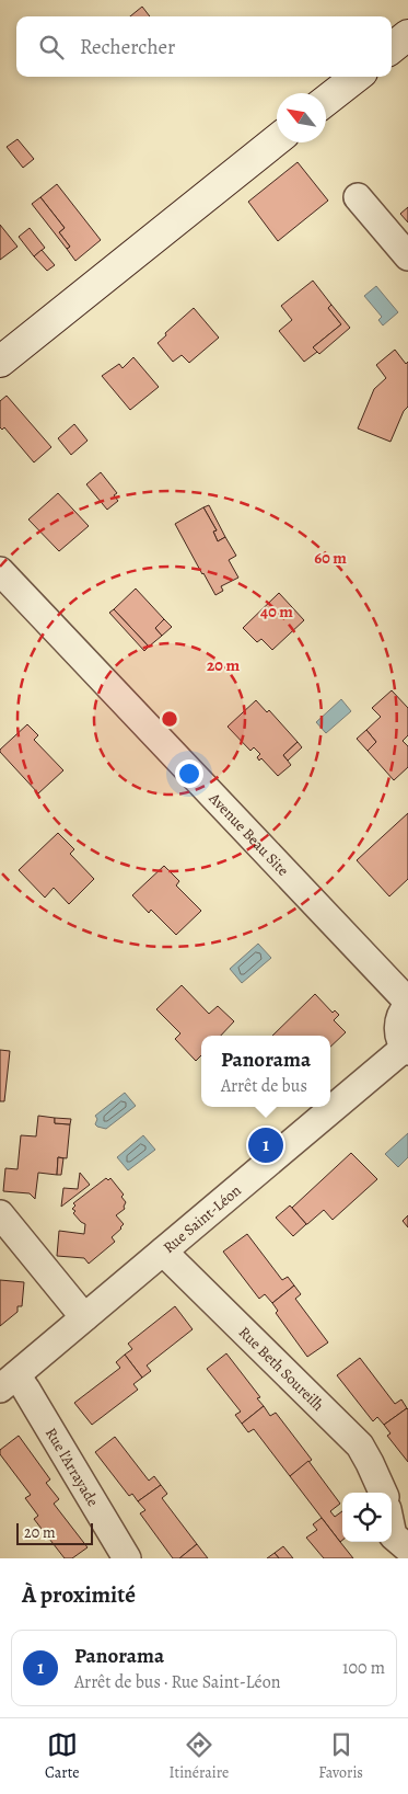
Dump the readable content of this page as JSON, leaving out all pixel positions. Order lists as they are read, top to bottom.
{
  "streets": {
    "street": [
      "Avenue Beau Site",
      "Rue Saint-Léon",
      "Rue Beth Soureilh",
      "Rue l'Arrayade"
    ]
  },
  "crossings": [
    ["Rue Saint-Léon", "Rue Beth Soureilh"],
    ["Rue Saint-Léon", "Rue l'Arrayade"]
  ],
  "scale_bar": "20 m",
  "north": "top left",
  "page": {
    "search": "Rechercher",
    "popup": ["Panorama", "Arrêt de bus"],
    "pins": "1",
    "scale": "20 m",
    "heading": "À proximité",
    "list": [
      {
        "mark": "1",
        "name": "Panorama",
        "note": "Arrêt de bus · Rue Saint-Léon",
        "value": "100 m"
      }
    ],
    "nav": ["Carte", "Itinéraire", "Favoris"]
  },
  "rings": ["60 m", "40 m", "20 m"]
}
